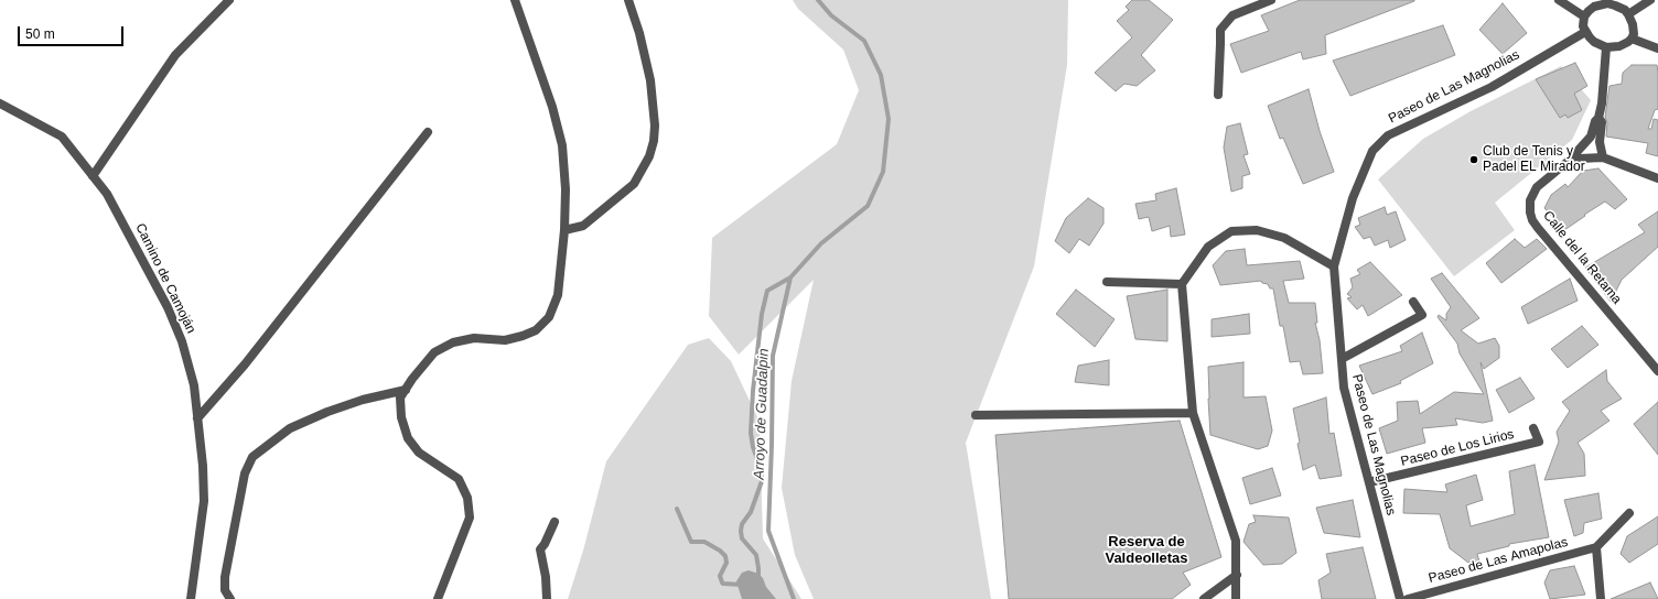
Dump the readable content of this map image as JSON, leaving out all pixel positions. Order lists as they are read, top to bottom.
{
  "streets": {
    "street": [
      "Paseo de Las Magnolias",
      "Calle del la Retama",
      "Camino de Camoján",
      "Paseo de Los Lirios",
      "Paseo de Las Amapolas"
    ]
  },
  "crossings": [
    ["Paseo de Las Magnolias", "Paseo de Los Lirios"]
  ],
  "districts": ["Reserva de Valdeolletas"],
  "water": ["Arroyo de Guadalpin"],
  "places": ["Club de Tenis y Padel EL Mirador"],
  "scale_bar": "50 m"
}
